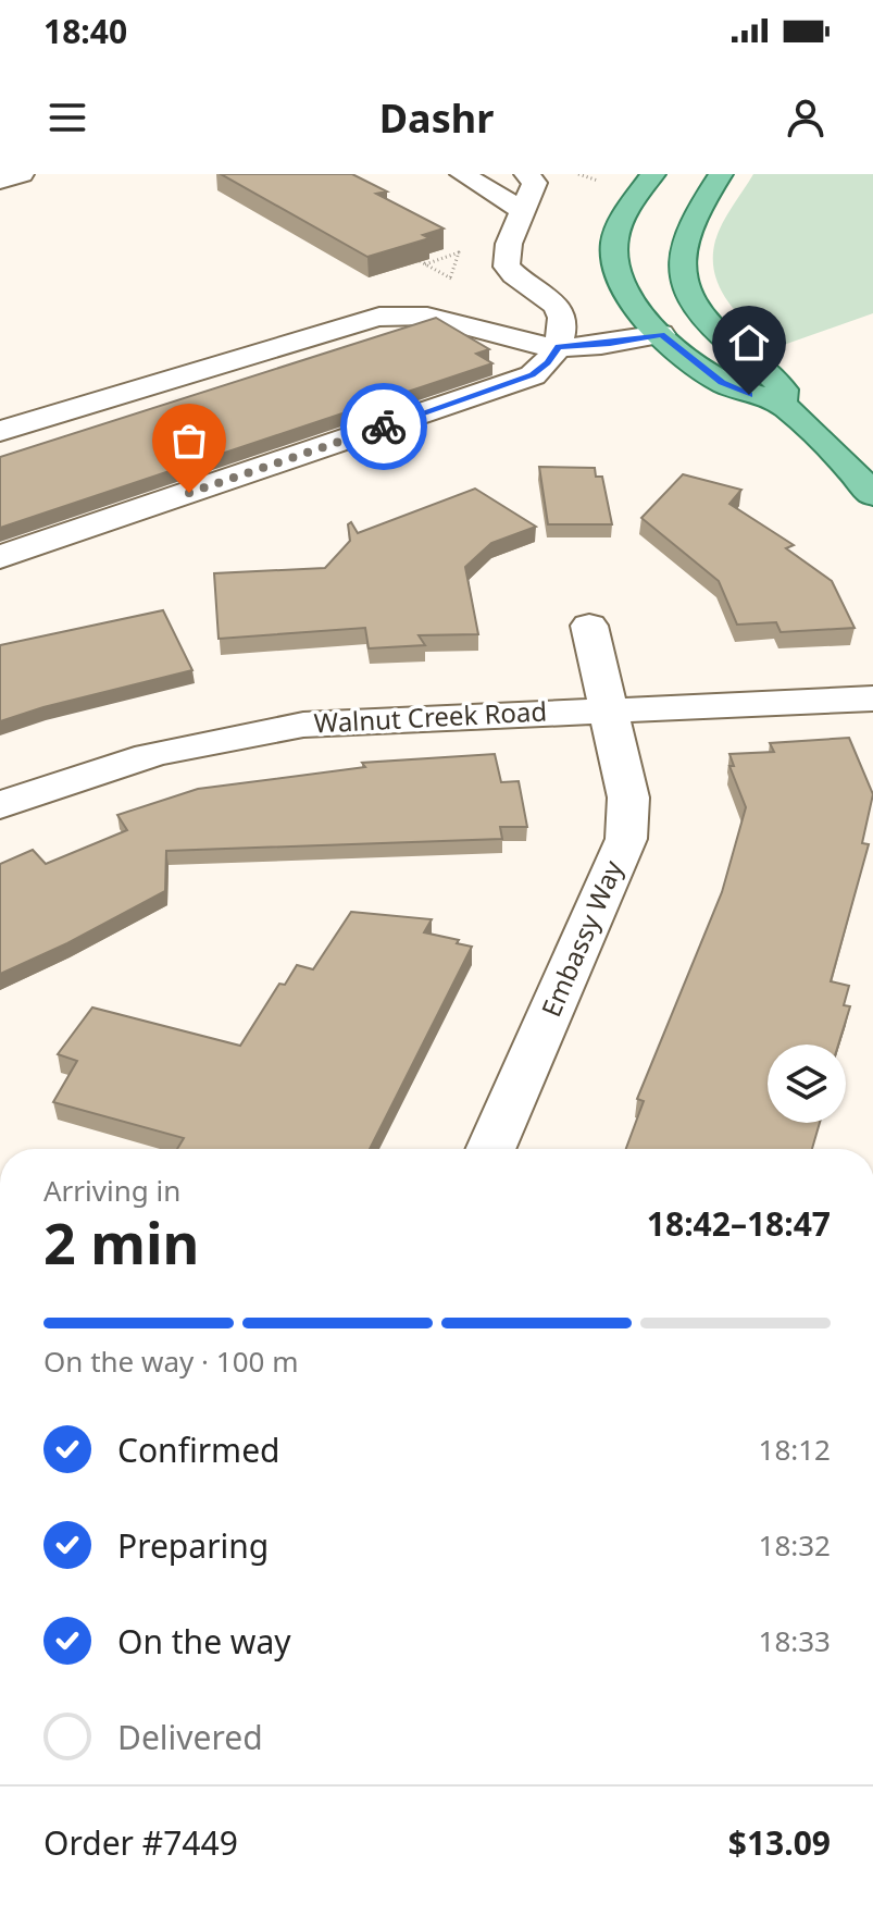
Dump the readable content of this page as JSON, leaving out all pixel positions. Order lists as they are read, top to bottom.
{
  "streets": {
    "street": ["Walnut Creek Road", "Embassy Way"]
  },
  "crossings": [
    ["Walnut Creek Road", "Embassy Way"]
  ],
  "page": {
    "status": "18:40",
    "header": "Dashr",
    "heading": ["2 min", "Arriving in", "18:42–18:47"],
    "panel": ["Order #7449", "$13.09"],
    "bar": "On the way · 100 m",
    "list": [
      ["Confirmed", "18:12"],
      ["Preparing", "18:32"],
      ["On the way", "18:33"],
      "Delivered"
    ]
  }
}
